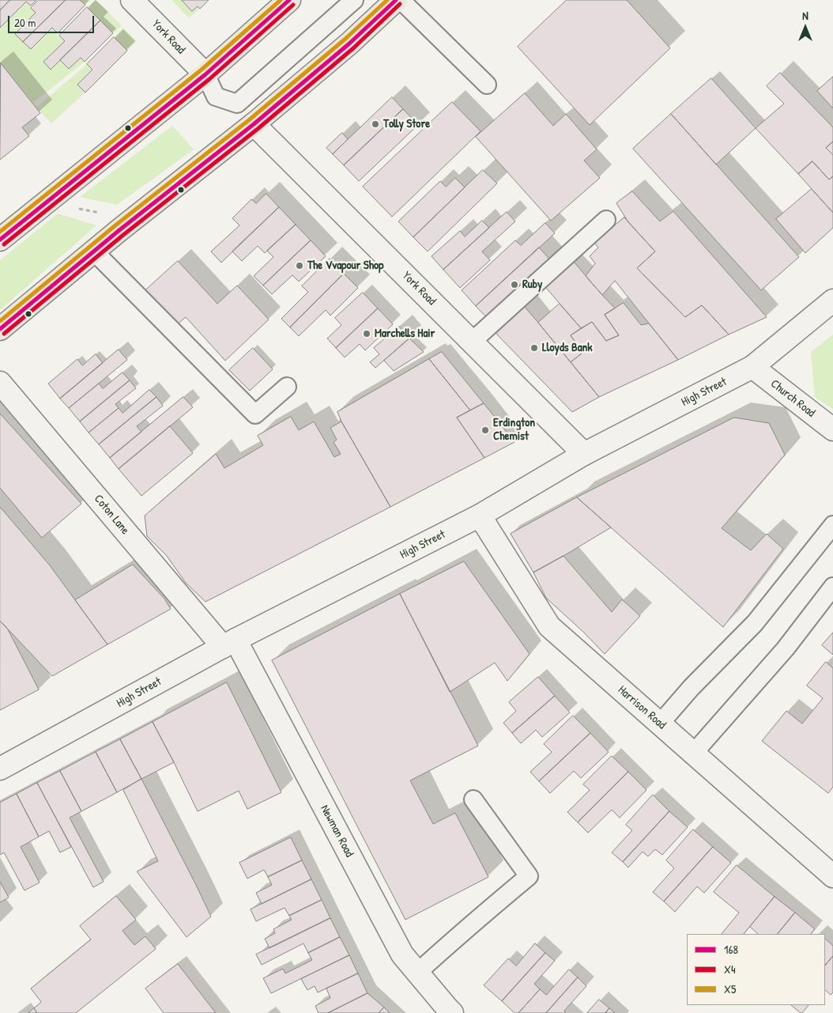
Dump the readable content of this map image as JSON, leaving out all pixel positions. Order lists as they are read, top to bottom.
{
  "streets": {
    "street": [
      "York Road",
      "High Street",
      "Church Road",
      "Coton Lane",
      "Harrison Road",
      "Newman Road"
    ]
  },
  "crossings": [
    ["York Road", "High Street"],
    ["High Street", "Church Road"],
    ["High Street", "Coton Lane"],
    ["High Street", "Harrison Road"],
    ["High Street", "Newman Road"],
    ["Coton Lane", "Newman Road"]
  ],
  "places": [
    "Tolly Store",
    "The Vvapour Shop",
    "Ruby",
    "Marchells Hair",
    "Lloyds Bank",
    "Erdington Chemist"
  ],
  "lines": ["transit line 168", "transit line X5", "transit line X4"],
  "legend": ["168", "X4", "X5"],
  "scale_bar": "20 m",
  "north": "top"
}
